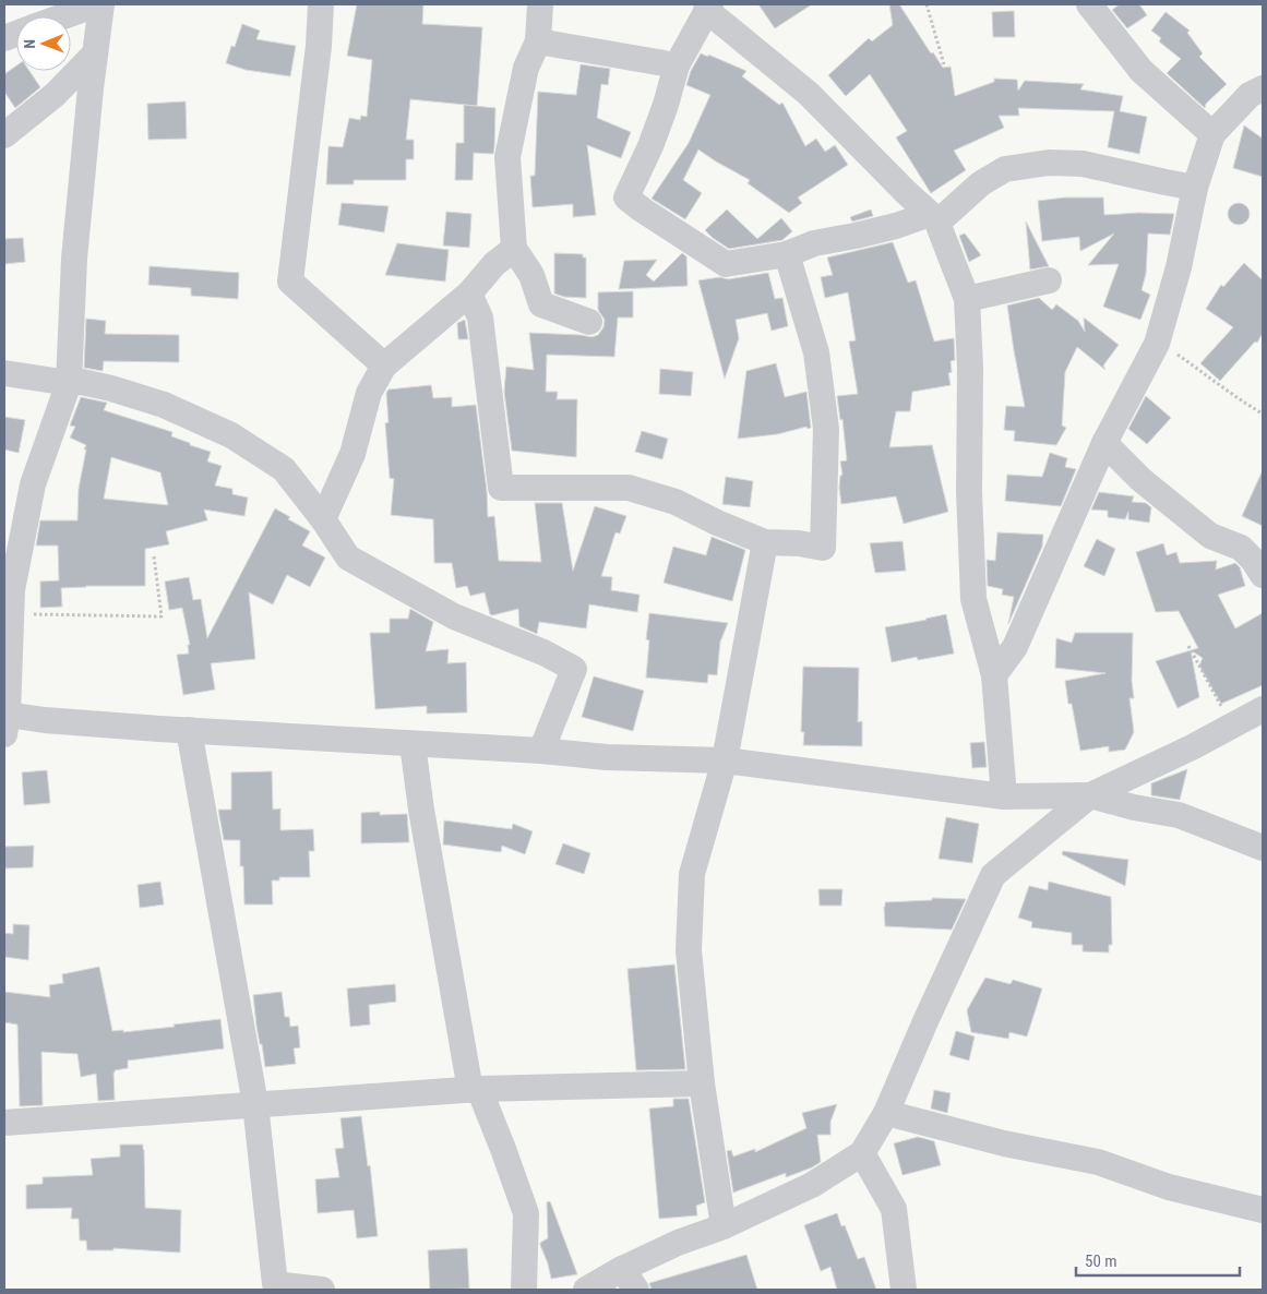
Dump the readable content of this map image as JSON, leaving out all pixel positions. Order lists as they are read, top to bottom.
{
  "scale_bar": "50 m",
  "north": "left"
}
